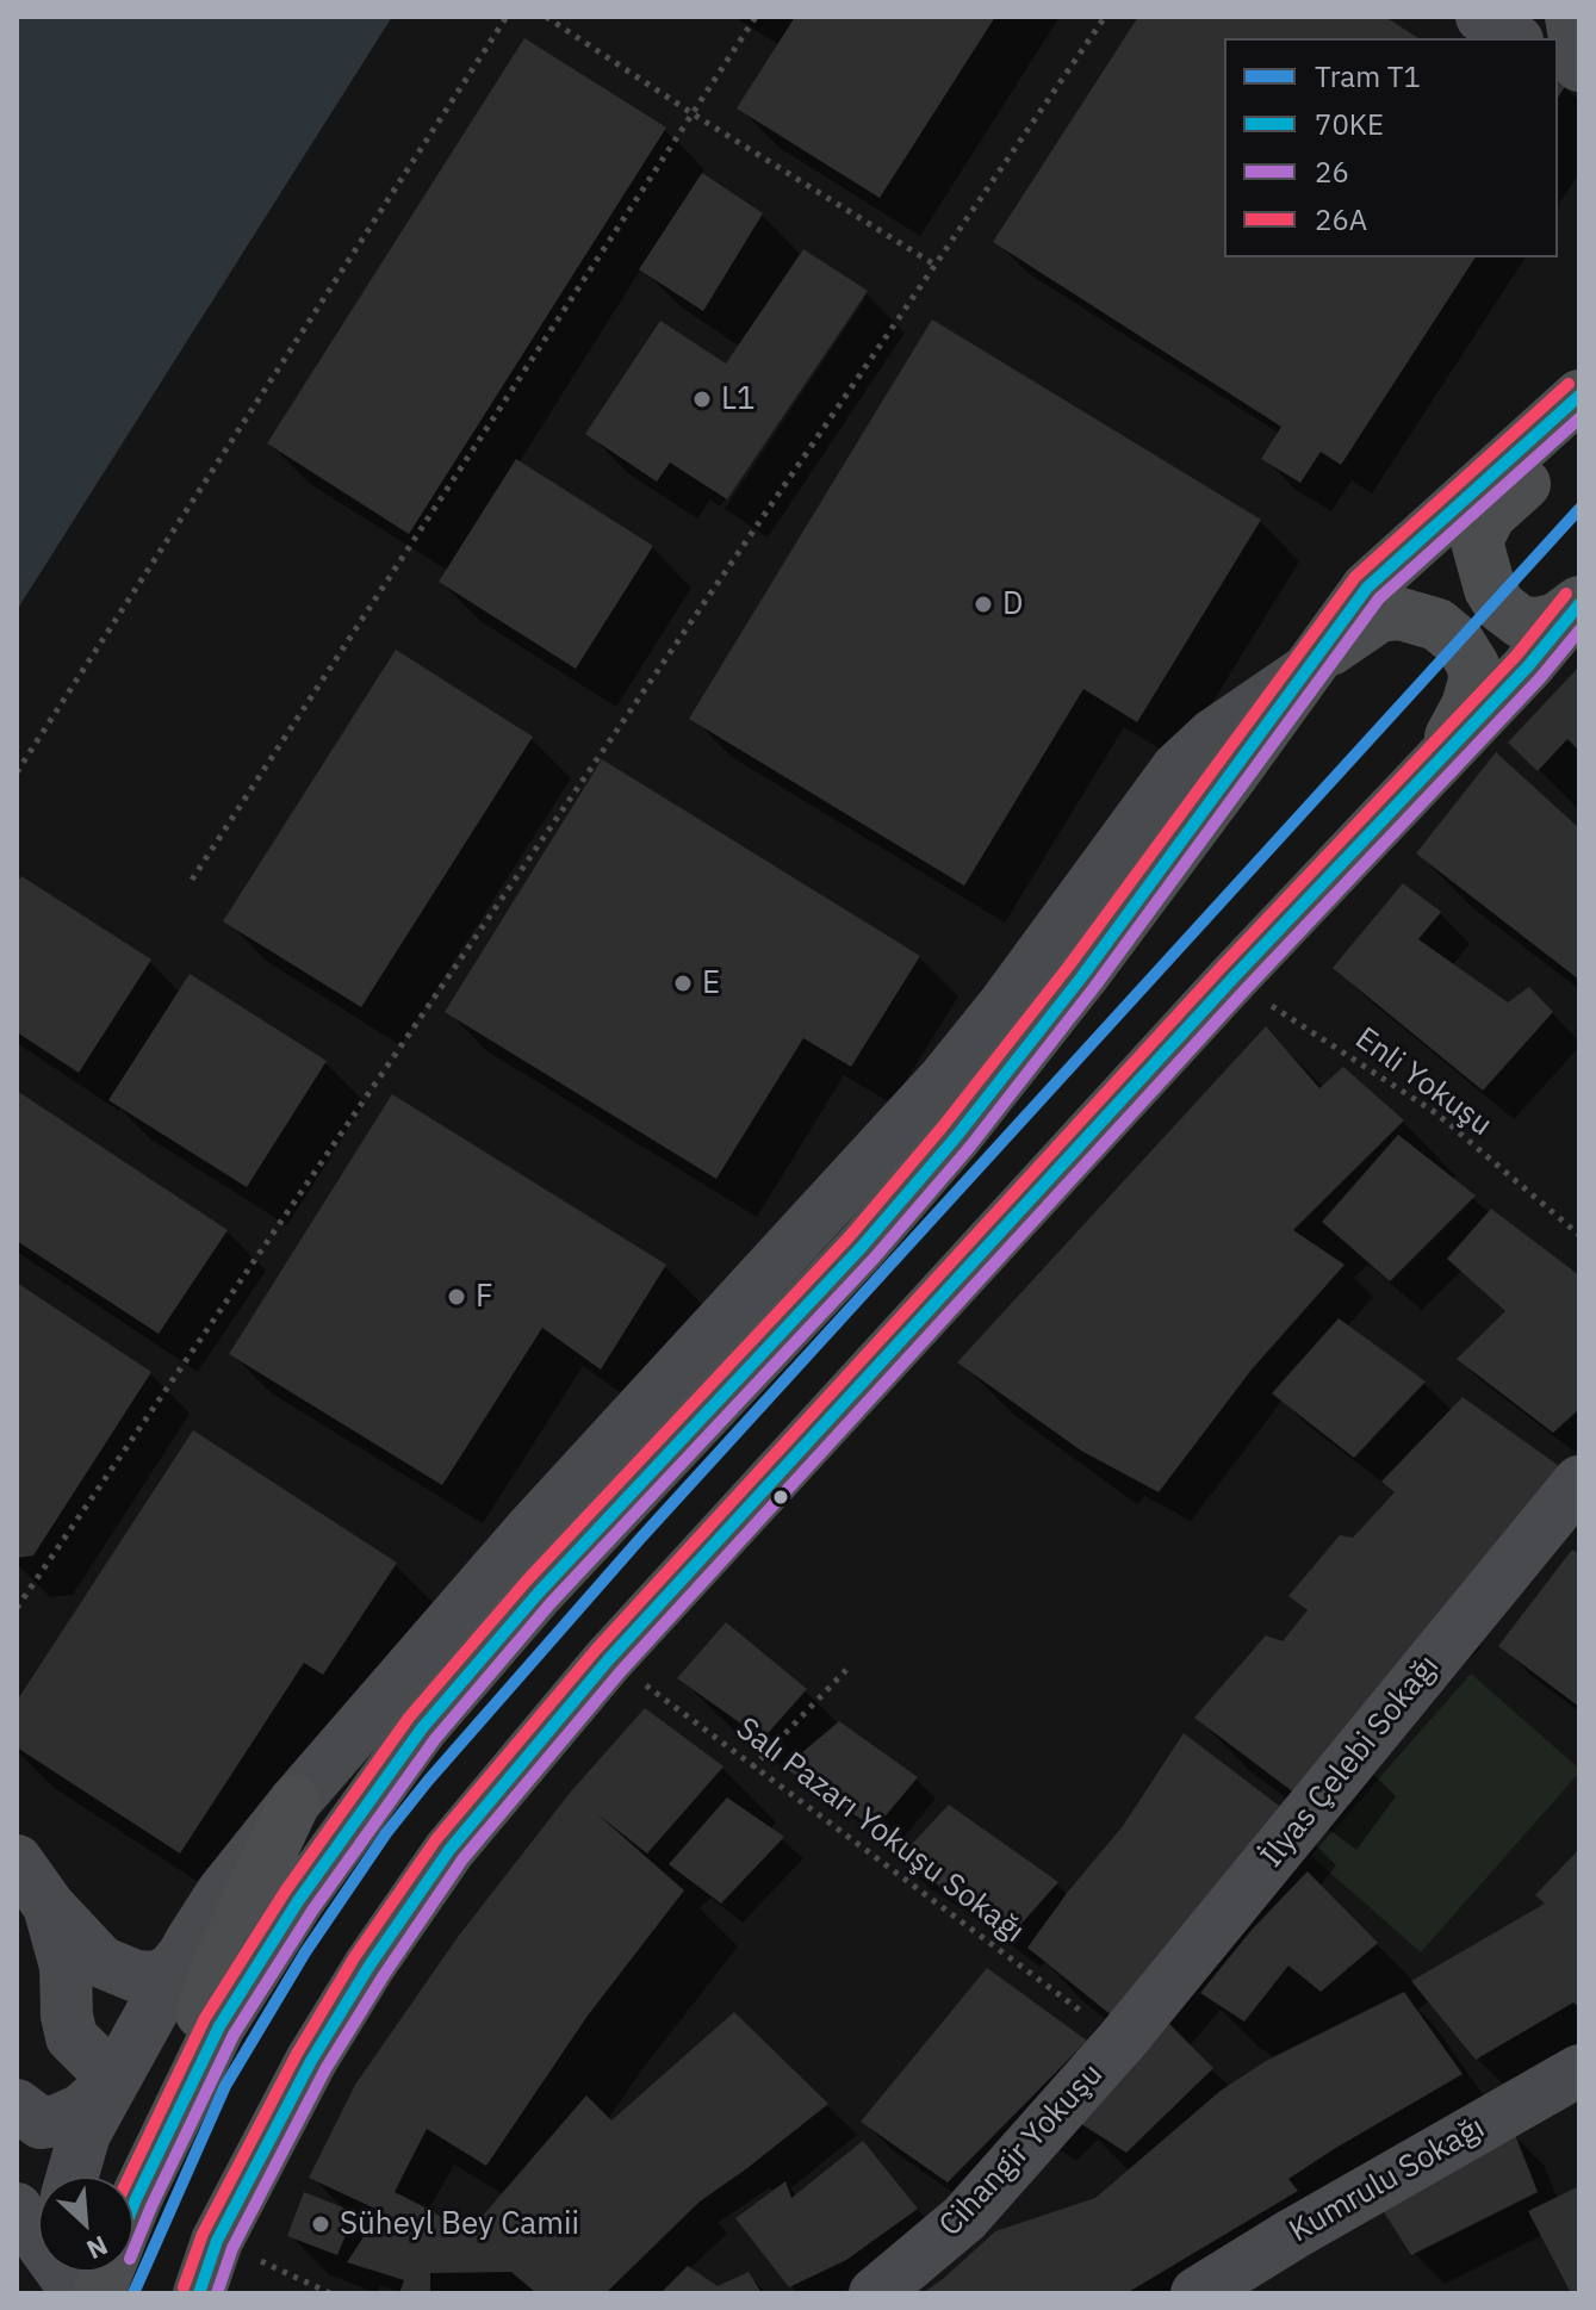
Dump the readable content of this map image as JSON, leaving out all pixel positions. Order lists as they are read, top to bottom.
{
  "streets": {
    "street": ["İlyas Çelebi Sokağı", "Cihangir Yokuşu", "Kumrulu Sokağı"],
    "path": ["Enli Yokuşu", "Salı Pazarı Yokuşu Sokağı"]
  },
  "crossings": [
    ["İlyas Çelebi Sokağı", "Salı Pazarı Yokuşu Sokağı"],
    ["İlyas Çelebi Sokağı", "Cihangir Yokuşu"],
    ["Salı Pazarı Yokuşu Sokağı", "Cihangir Yokuşu"]
  ],
  "places": [
    "L1",
    "D",
    "E",
    "F",
    "Süheyl Bey Camii"
  ],
  "lines": [
    "transit line 26A",
    "transit line 70KE",
    "transit line 26",
    "tram line T1"
  ],
  "legend": [
    "Tram T1",
    "70KE",
    "26",
    "26A"
  ],
  "north": "bottom right"
}
